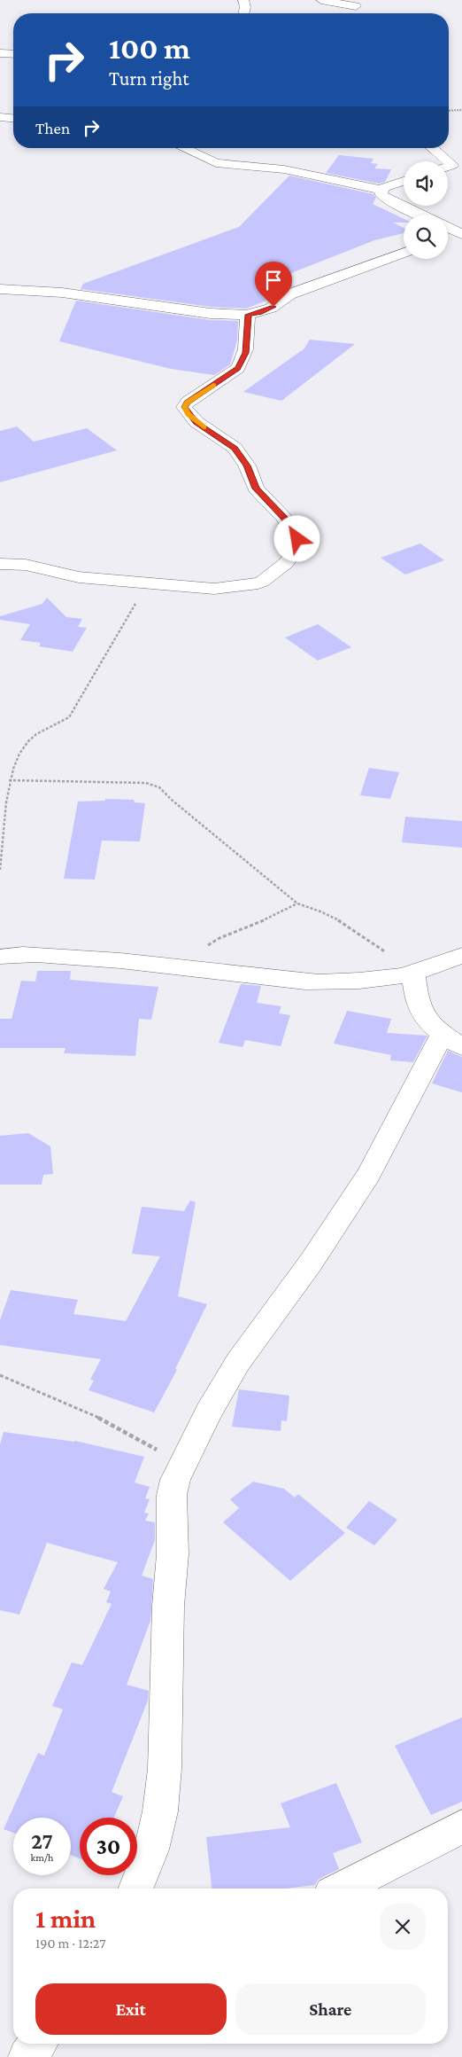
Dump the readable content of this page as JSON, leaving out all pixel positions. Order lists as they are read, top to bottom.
{
  "page": {
    "turn": ["100 m", "Turn right"],
    "then": "Then",
    "speed": "27 km/h",
    "limit": "30",
    "heading": ["1 min", "190 m · 12:27"],
    "buttons": ["Exit", "Share"]
  }
}
